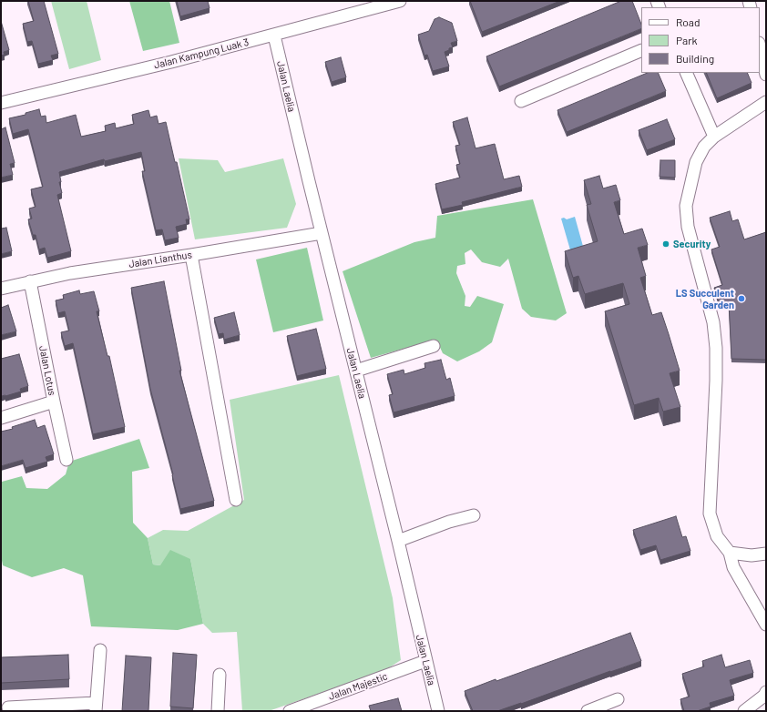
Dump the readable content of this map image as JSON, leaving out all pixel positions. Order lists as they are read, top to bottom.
{
  "streets": {
    "street": [
      "Jalan Kampung Luak 3",
      "Jalan Laelia",
      "Jalan Lianthus",
      "Jalan Lotus",
      "Jalan Majestic"
    ]
  },
  "crossings": [
    ["Jalan Kampung Luak 3", "Jalan Laelia"],
    ["Jalan Laelia", "Jalan Lianthus"],
    ["Jalan Laelia", "Jalan Majestic"],
    ["Jalan Lianthus", "Jalan Lotus"]
  ],
  "places": ["Security", "LS Succulent Garden"],
  "legend": ["Road", "Park", "Building"]
}
